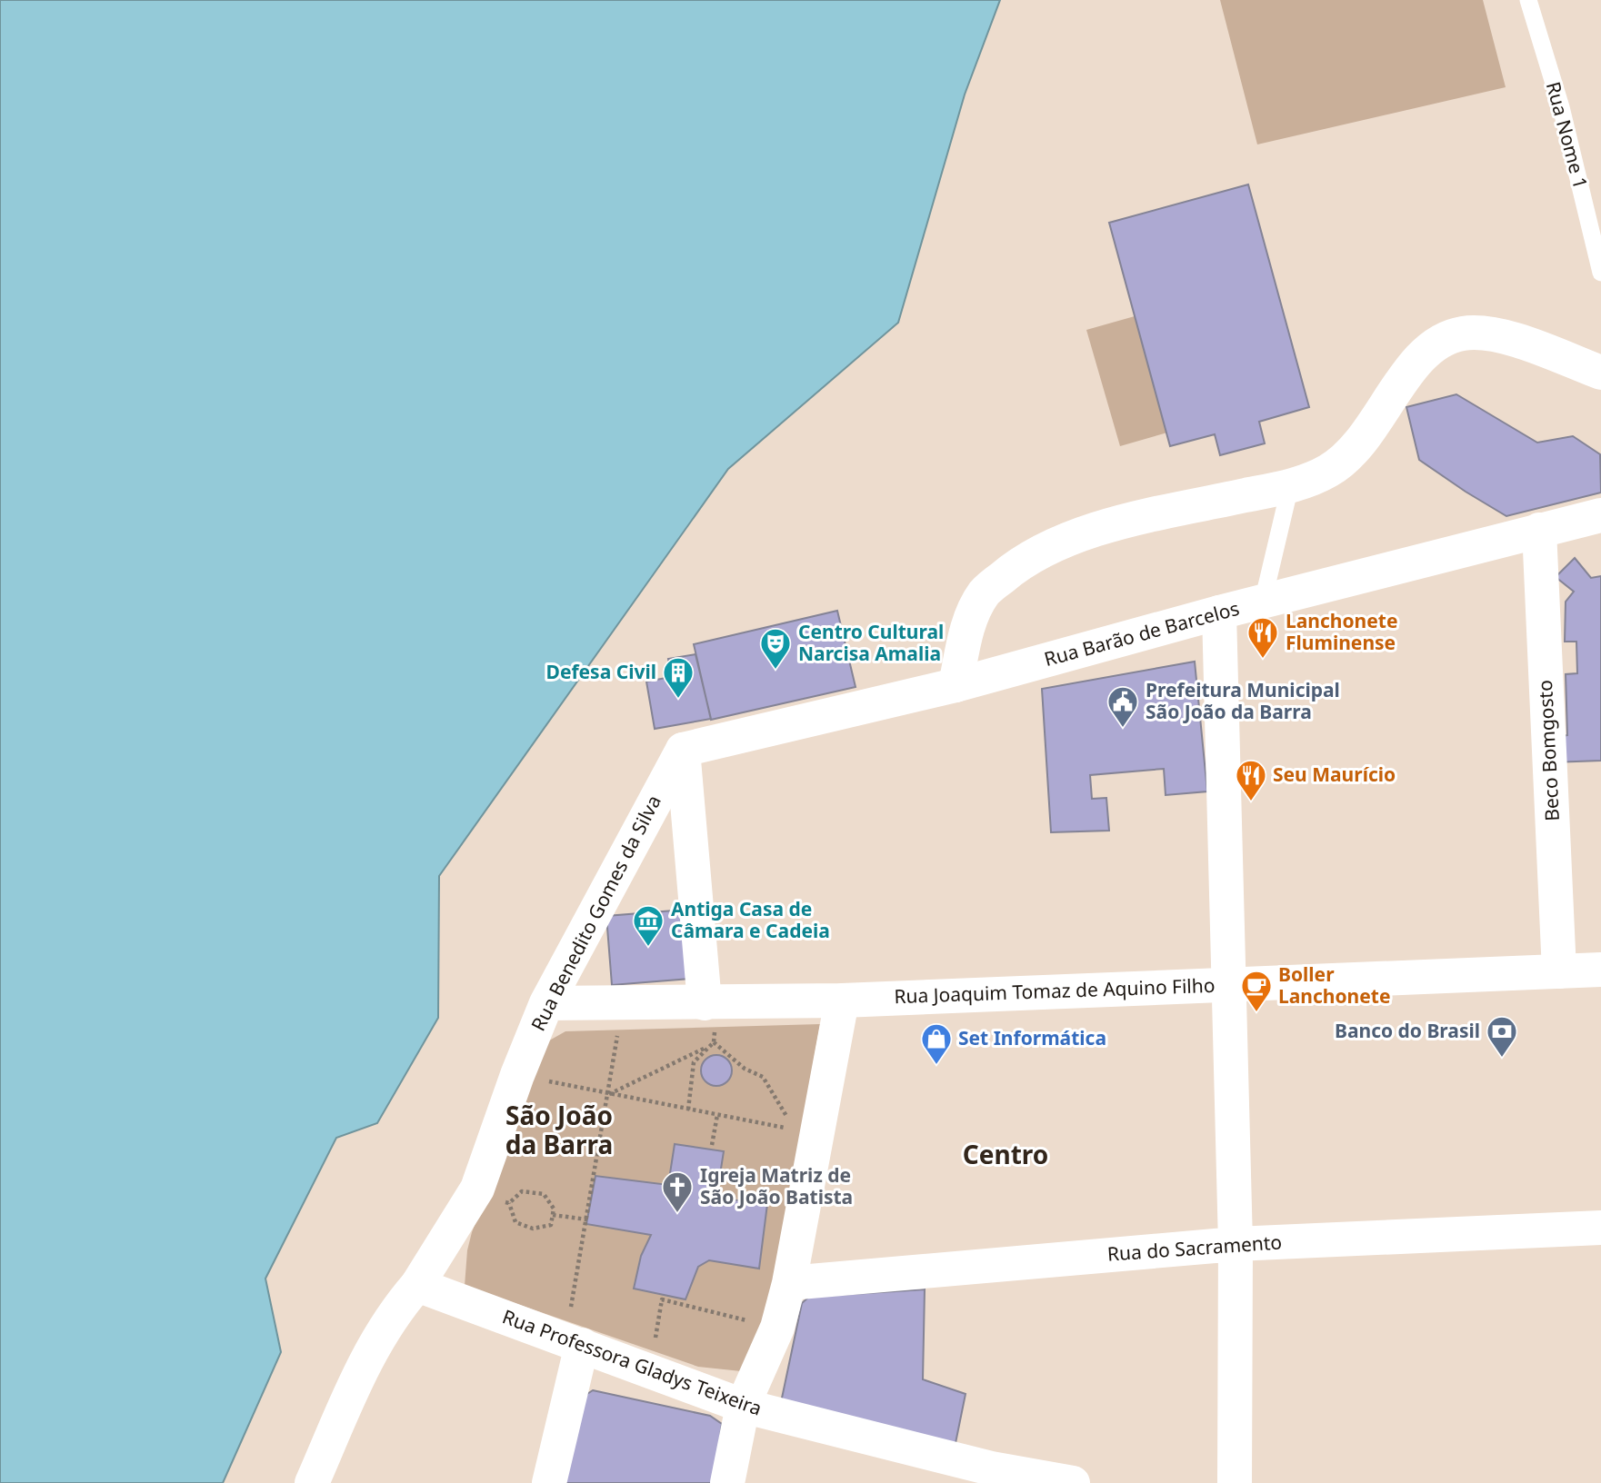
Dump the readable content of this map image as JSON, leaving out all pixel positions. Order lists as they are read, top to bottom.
{
  "streets": {
    "street": [
      "Rua Barão de Barcelos",
      "Beco Bomgosto",
      "Rua Benedito Gomes da Silva",
      "Rua Joaquim Tomaz de Aquino Filho",
      "Rua do Sacramento",
      "Rua Professora Gladys Teixeira"
    ],
    "lane": ["Rua Nome 1"]
  },
  "crossings": [
    ["Rua Barão de Barcelos", "Beco Bomgosto"],
    ["Rua Barão de Barcelos", "Rua Benedito Gomes da Silva"],
    ["Beco Bomgosto", "Rua Joaquim Tomaz de Aquino Filho"],
    ["Rua Benedito Gomes da Silva", "Rua Joaquim Tomaz de Aquino Filho"],
    ["Rua Benedito Gomes da Silva", "Rua Professora Gladys Teixeira"]
  ],
  "districts": ["São João da Barra", "Centro"],
  "places": {
    "restaurant": ["Lanchonete Fluminense", "Seu Maurício"],
    "theatre": ["Centro Cultural Narcisa Amalia"],
    "building": ["Defesa Civil"],
    "public building": ["Prefeitura Municipal São João da Barra"],
    "museum": ["Antiga Casa de Câmara e Cadeia"],
    "cafe": ["Boller Lanchonete"],
    "bank": ["Banco do Brasil"],
    "shop": ["Set Informática"],
    "church": ["Igreja Matriz de São João Batista"]
  }
}
